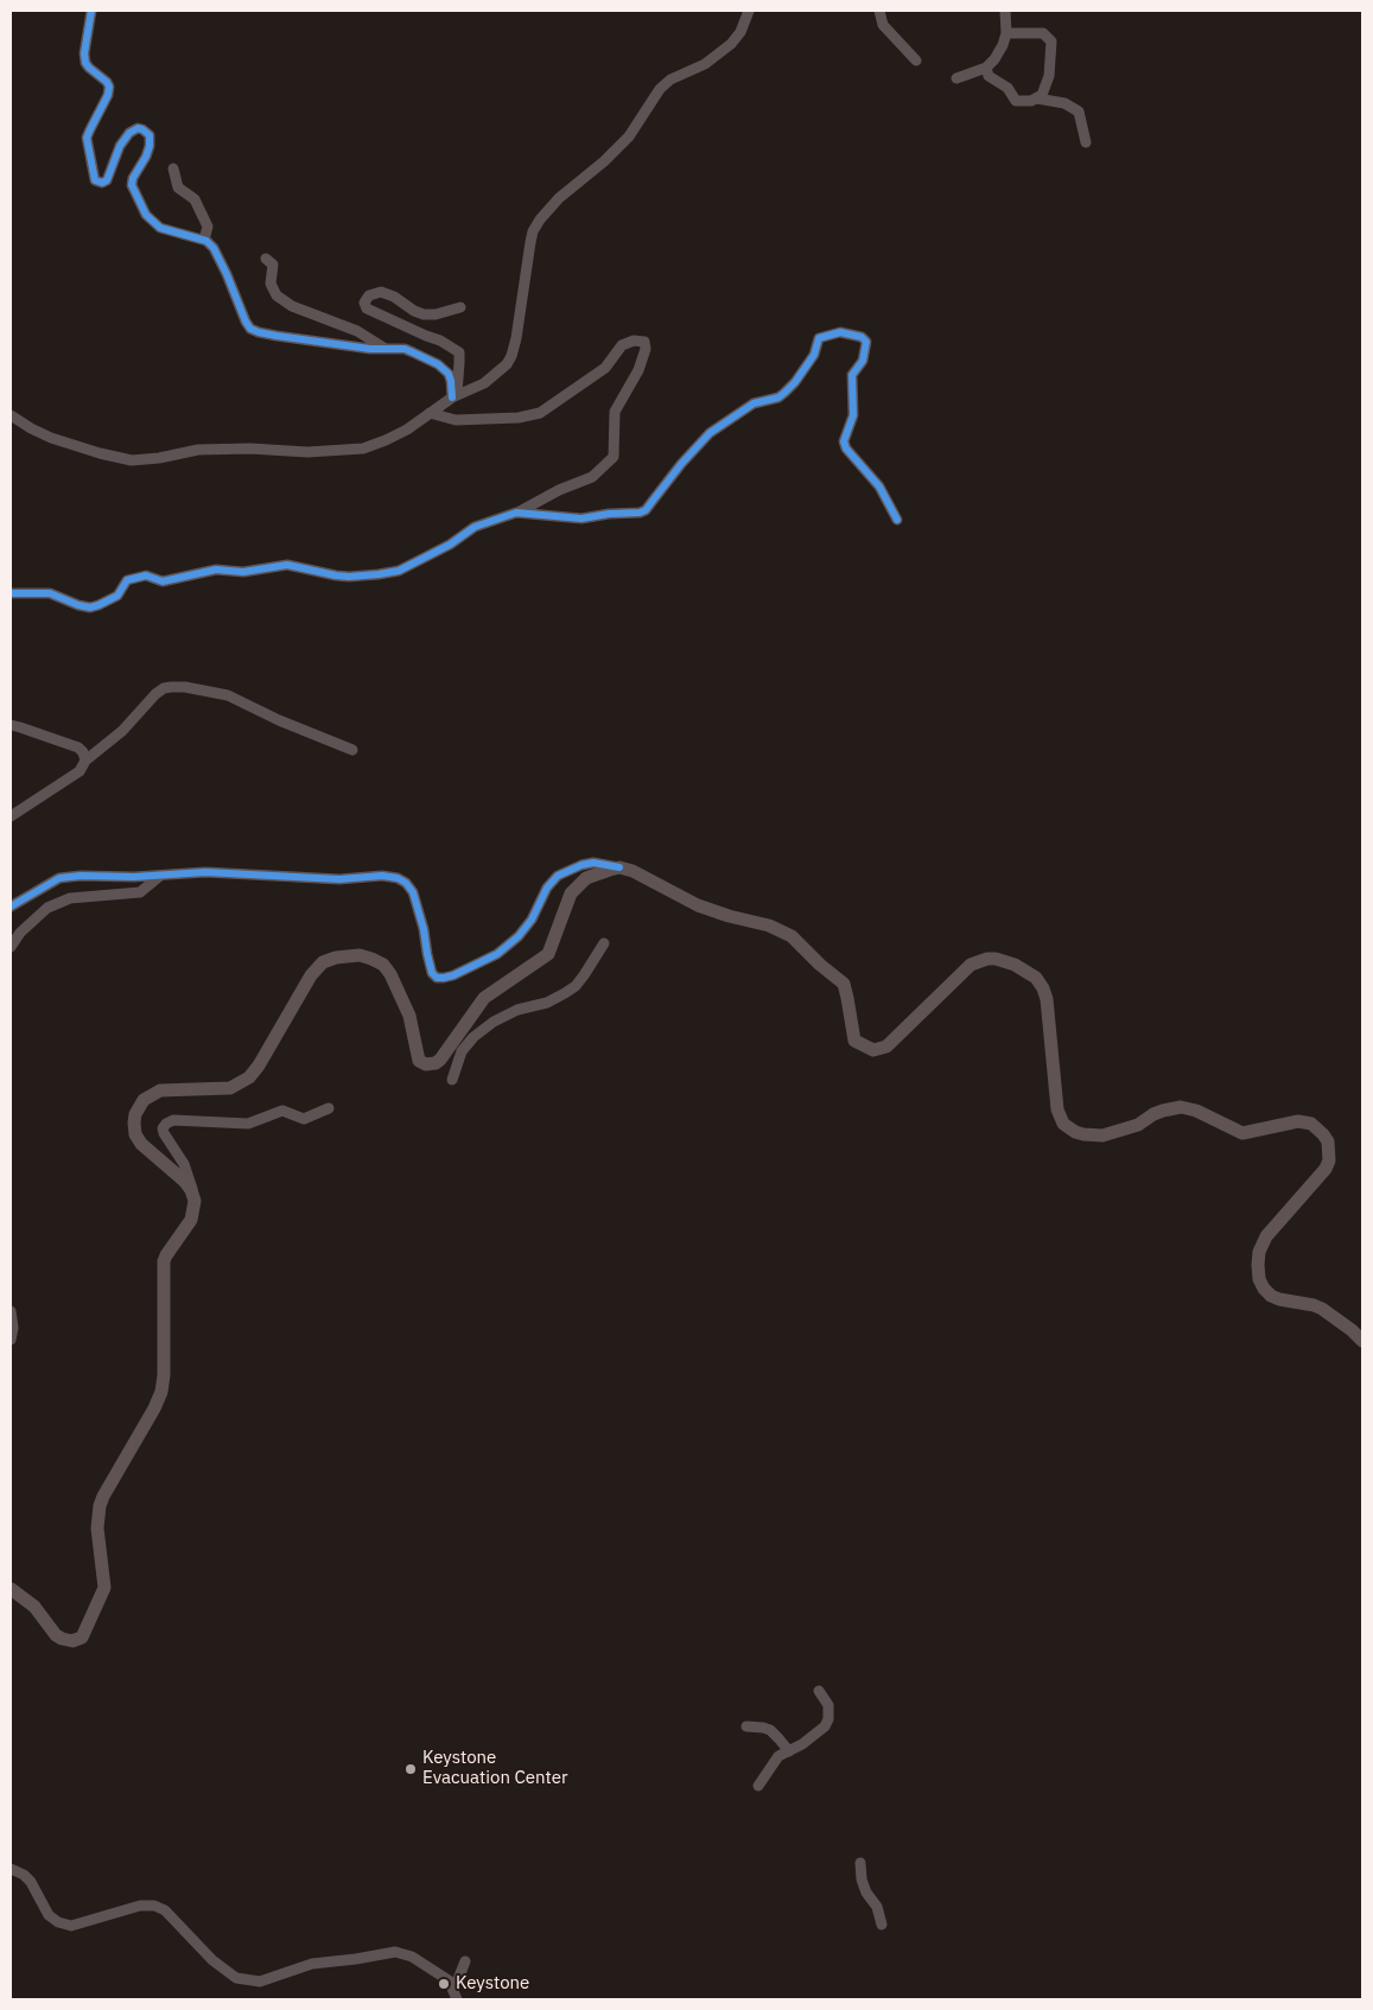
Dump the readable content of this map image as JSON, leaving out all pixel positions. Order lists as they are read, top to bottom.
{
  "places": ["Keystone Evacuation Center", "Keystone"]
}
